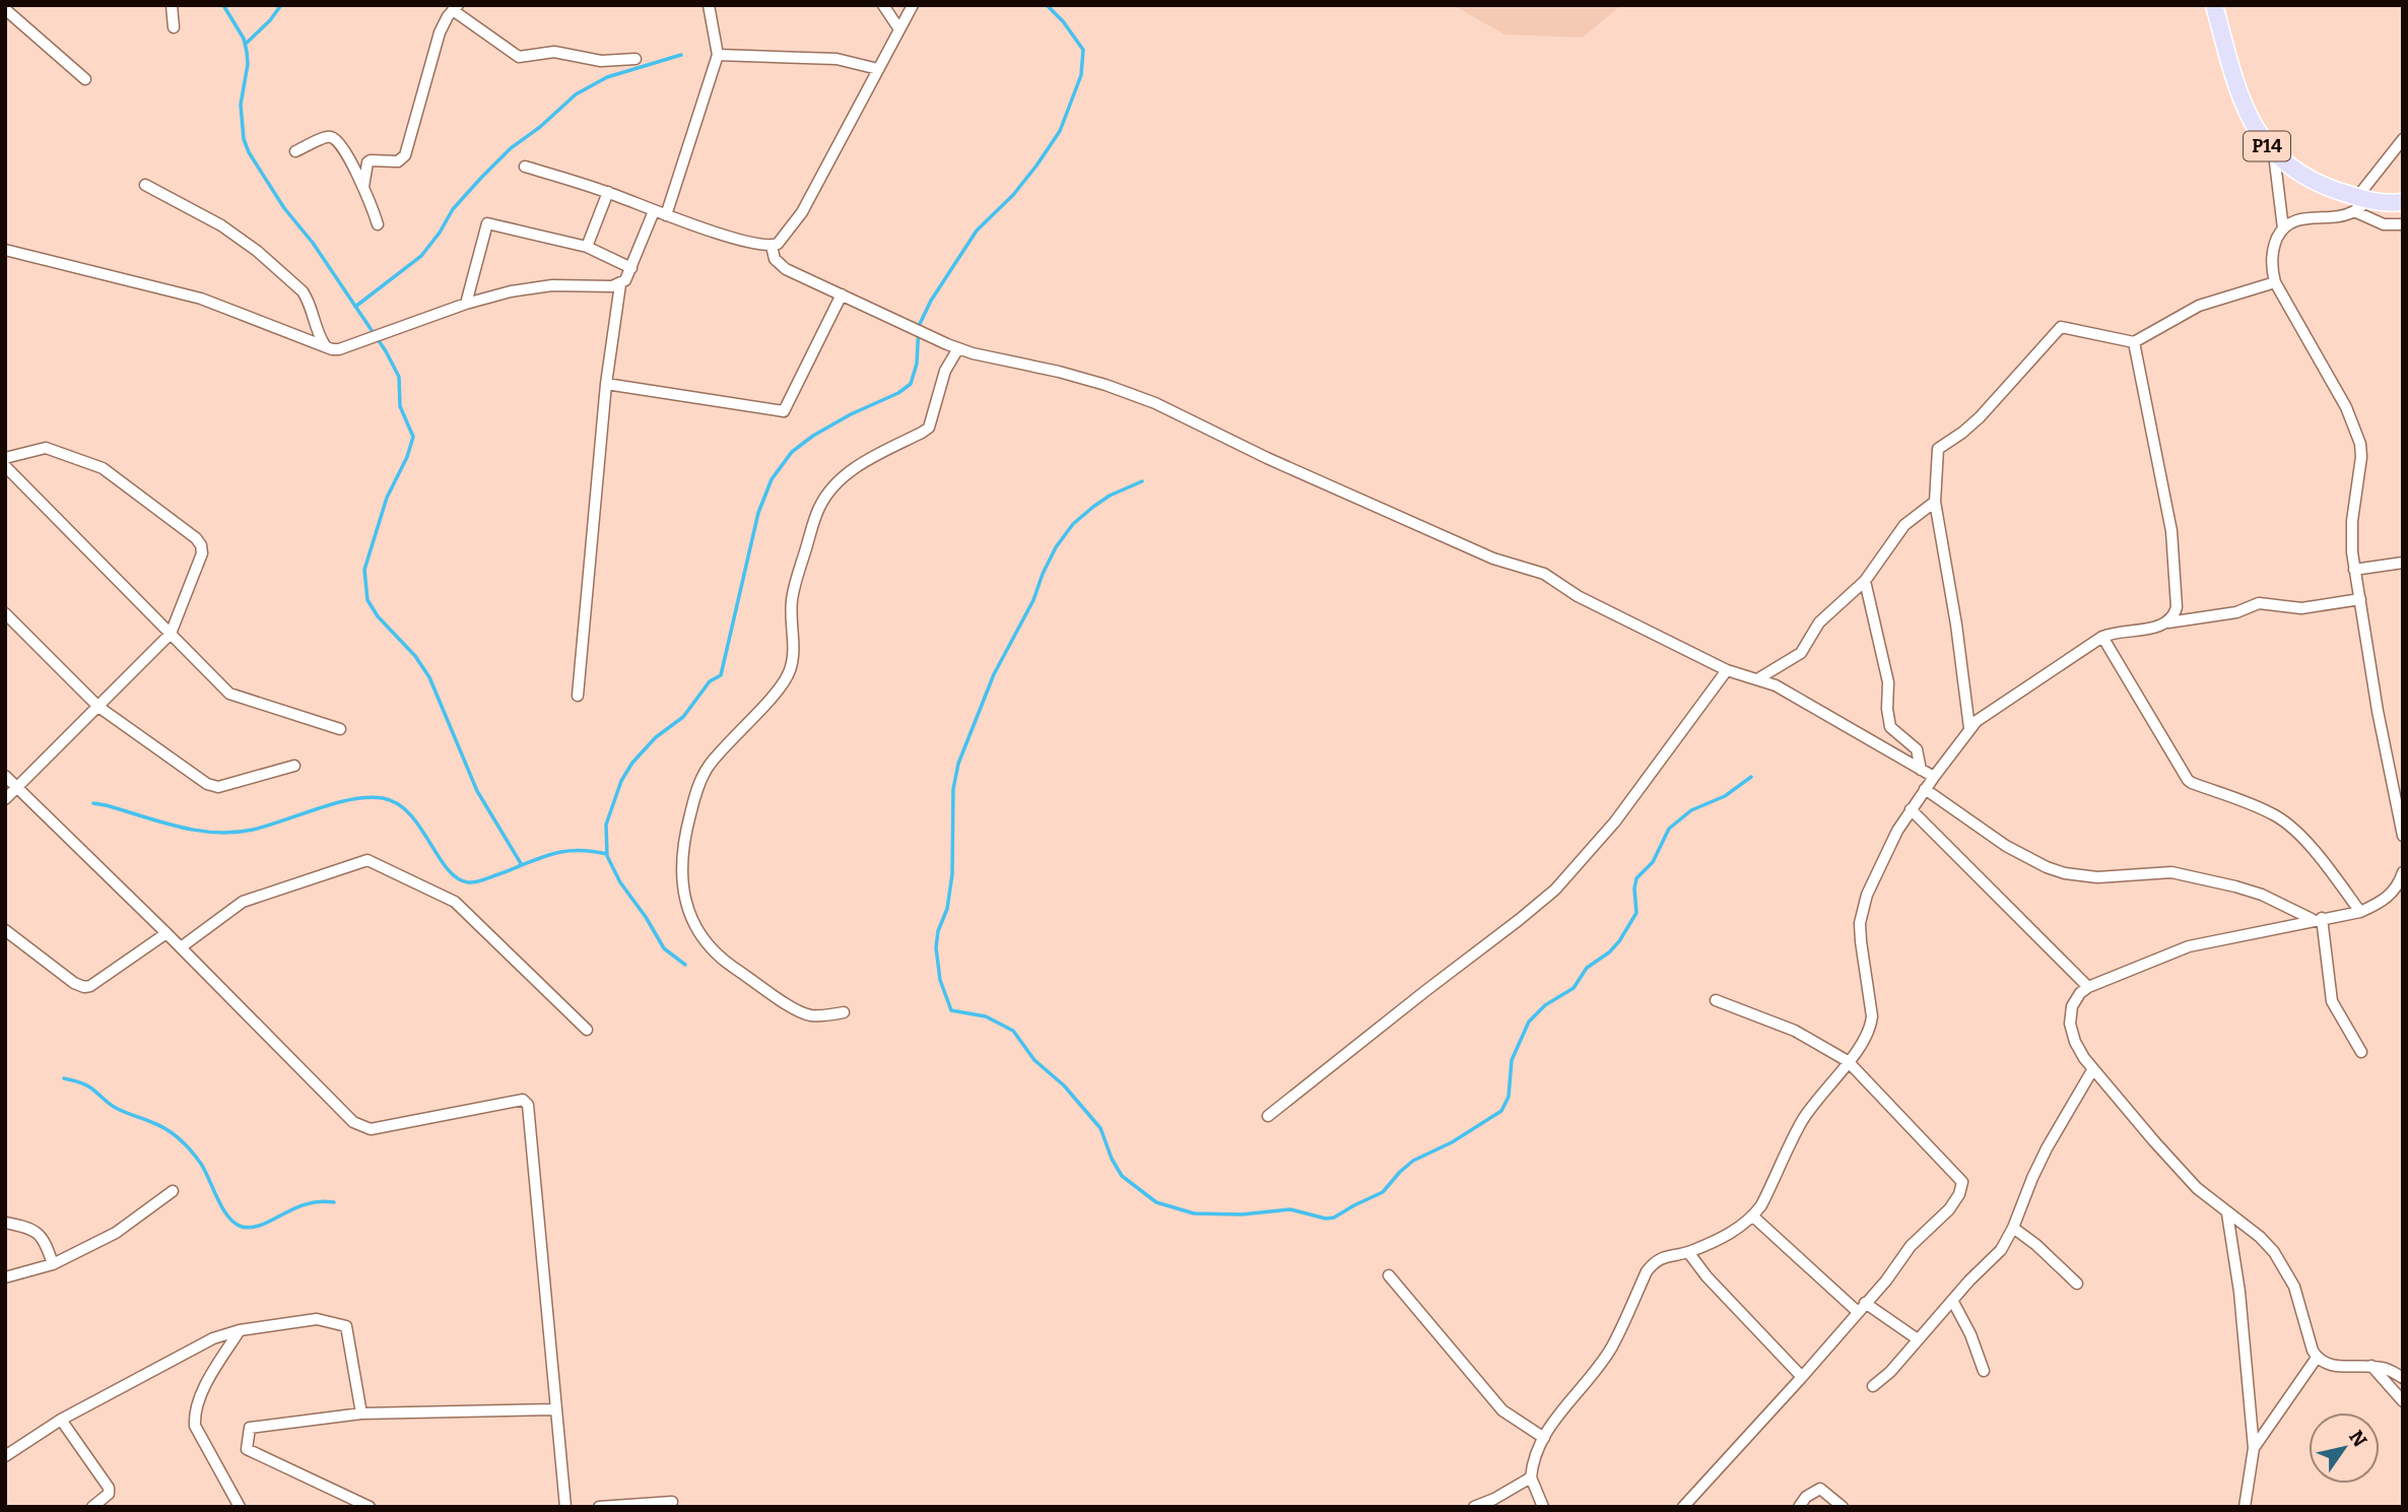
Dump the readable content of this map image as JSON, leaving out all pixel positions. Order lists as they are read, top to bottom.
{
  "streets": {
    "main road": ["P14"]
  },
  "north": "top right"
}
